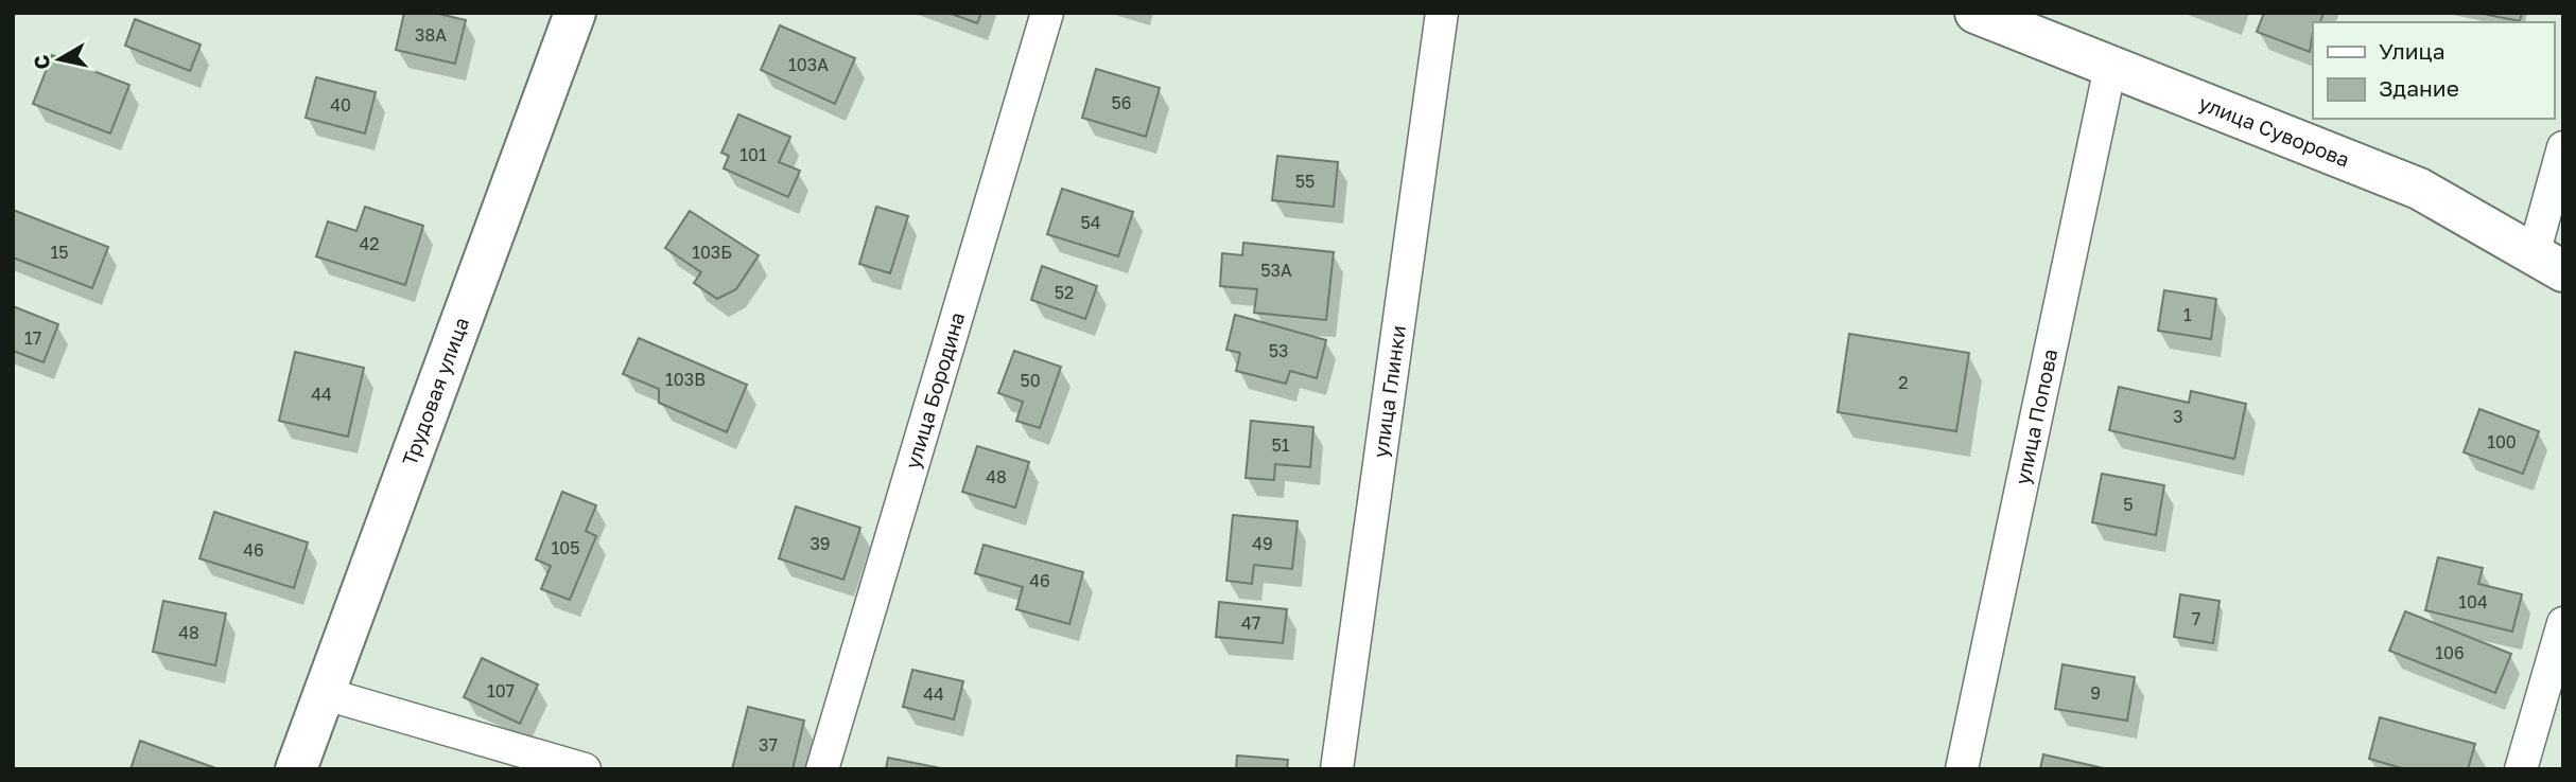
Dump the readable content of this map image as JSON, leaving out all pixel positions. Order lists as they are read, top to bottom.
{
  "streets": {
    "main road": ["улица Суворова", "Трудовая улица"],
    "street": ["улица Бородина", "улица Глинки", "улица Попова"]
  },
  "crossings": [
    ["улица Суворова", "улица Попова"]
  ],
  "house_numbers": [
    "38А",
    "103А",
    "56",
    "40",
    "101",
    "55",
    "54",
    "42",
    "15",
    "103Б",
    "53А",
    "52",
    "1",
    "17",
    "53",
    "103В",
    "50",
    "2",
    "44",
    "3",
    "100",
    "51",
    "48",
    "5",
    "39",
    "49",
    "105",
    "46",
    "46",
    "104",
    "7",
    "47",
    "48",
    "106",
    "107",
    "9",
    "44",
    "37"
  ],
  "legend": ["Улица", "Здание"],
  "north": "left"
}
